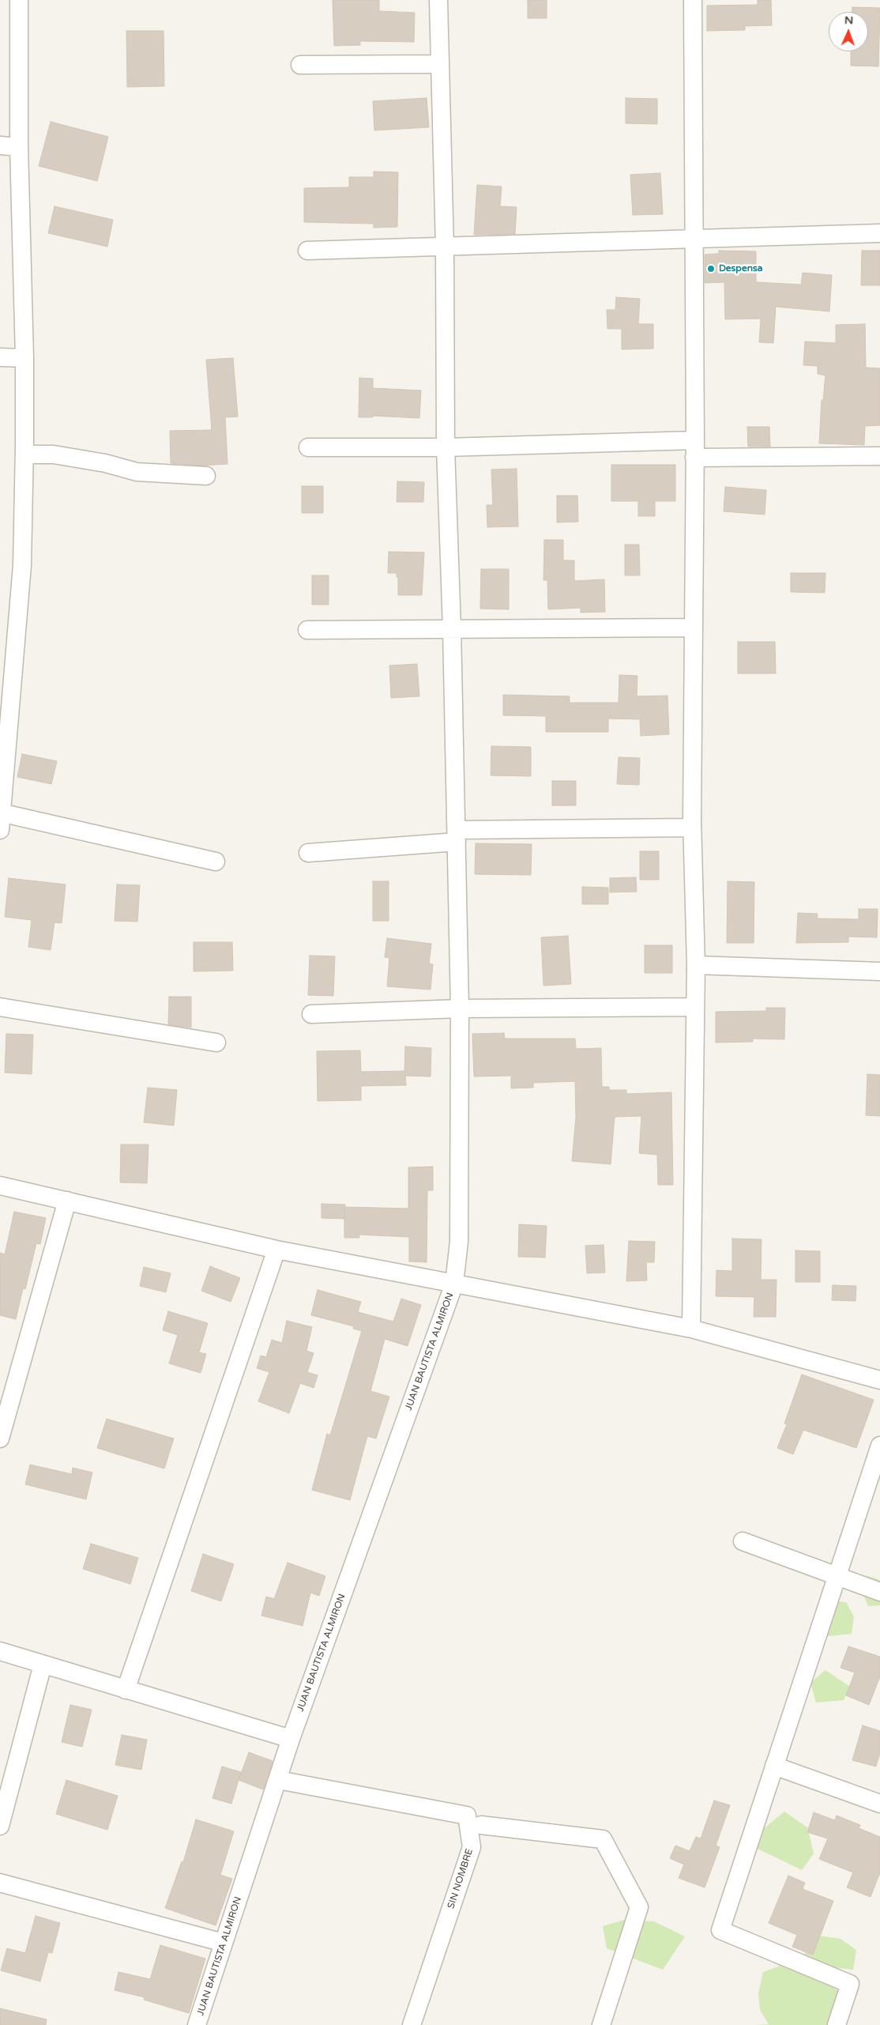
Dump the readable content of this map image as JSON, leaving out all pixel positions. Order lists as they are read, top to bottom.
{
  "streets": {
    "street": ["JUAN BAUTISTA ALMIRON", "SIN NOMBRE"]
  },
  "places": ["Despensa"],
  "north": "top"
}
